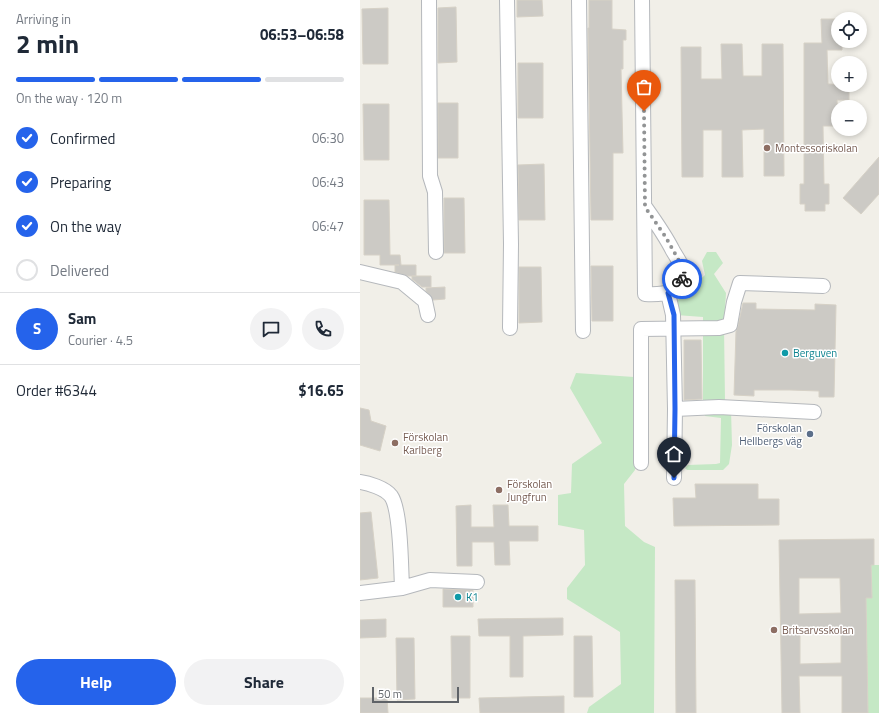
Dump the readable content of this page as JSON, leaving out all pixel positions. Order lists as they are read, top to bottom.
{
  "places": [
    "Montessoriskolan",
    "Berguven",
    "Förskolan Hellbergs väg",
    "Förskolan Karlberg",
    "Förskolan Jungfrun",
    "K1",
    "Britsarvsskolan"
  ],
  "scale_bar": "50 m",
  "page": {
    "heading": ["2 min", "Arriving in", "06:53–06:58"],
    "panel": [
      "Sam",
      "Courier · 4.5",
      "Order #6344",
      "$16.65"
    ],
    "map_buttons": ["+", "−"],
    "bar": "On the way · 120 m",
    "list": [
      ["Confirmed", "06:30"],
      ["Preparing", "06:43"],
      ["On the way", "06:47"],
      "Delivered"
    ],
    "round": "S",
    "buttons": ["Help", "Share"],
    "scale": "50 m"
  }
}
